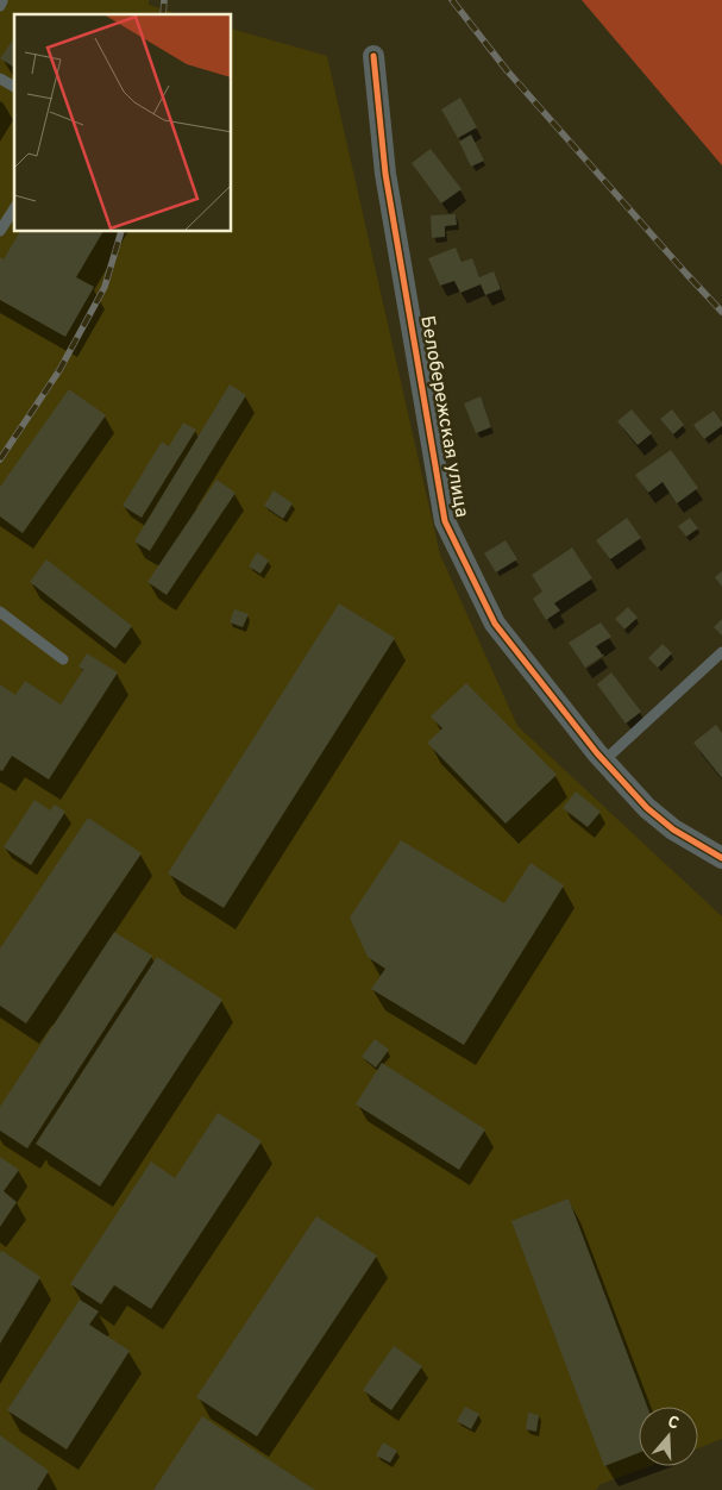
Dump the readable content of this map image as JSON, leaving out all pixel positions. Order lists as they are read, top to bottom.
{
  "streets": {
    "street": ["Белобережская улица"]
  },
  "north": "top"
}
